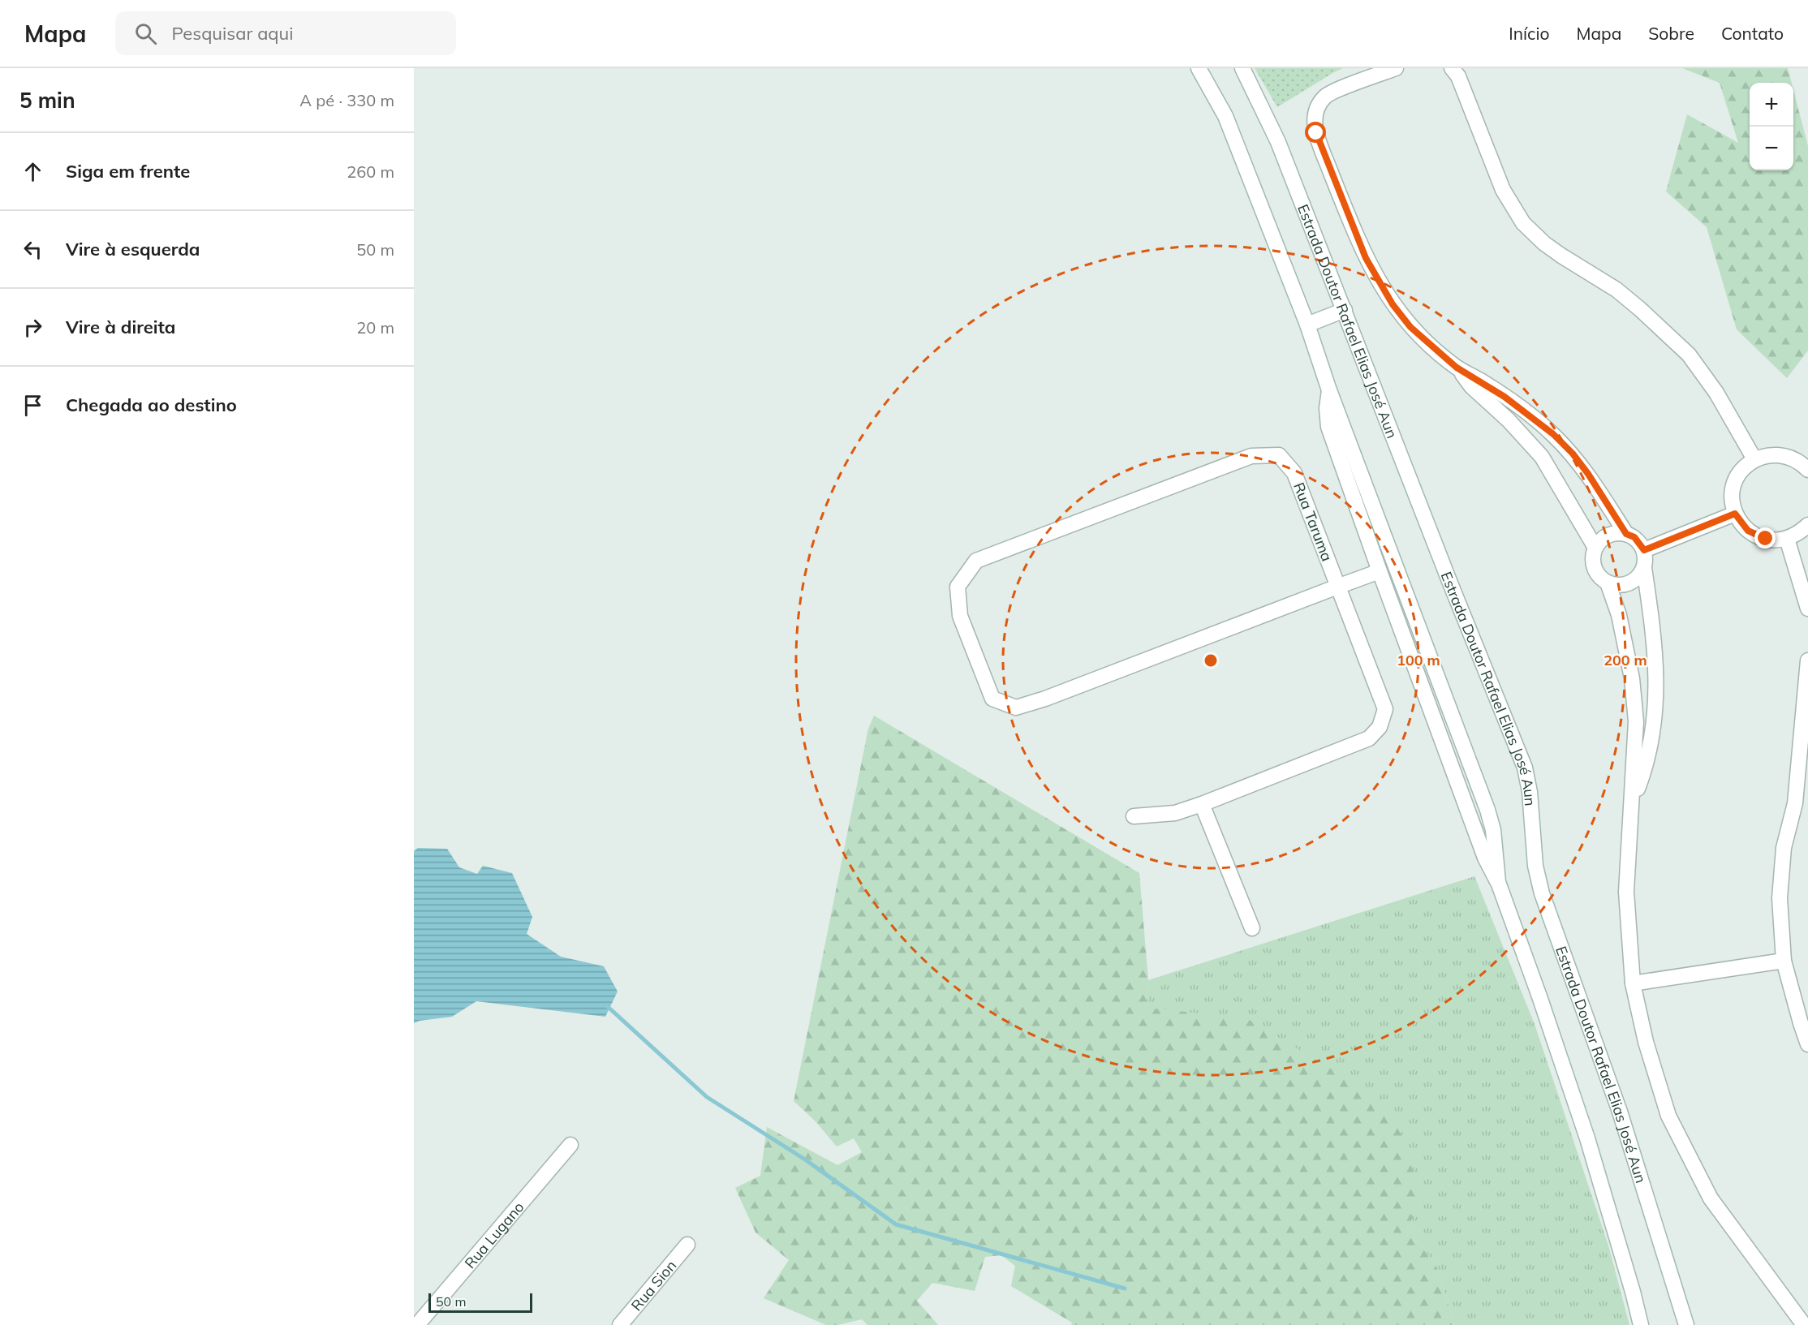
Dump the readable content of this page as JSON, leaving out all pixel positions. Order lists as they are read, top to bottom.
{
  "streets": {
    "street": [
      "Estrada Doutor Rafael Elias José Aun",
      "Rua Taruma",
      "Rua Lugano",
      "Rua Sion"
    ]
  },
  "scale_bar": "50 m",
  "page": {
    "header": "Mapa",
    "search": "Pesquisar aqui",
    "nav": [
      "Início",
      "Mapa",
      "Sobre",
      "Contato"
    ],
    "heading": ["5 min", "A pé · 330 m"],
    "map_buttons": ["+", "−"],
    "list": [
      ["Siga em frente", "260 m"],
      ["Vire à esquerda", "50 m"],
      ["Vire à direita", "20 m"],
      "Chegada ao destino"
    ],
    "scale": "50 m"
  },
  "rings": ["100 m", "200 m"]
}
